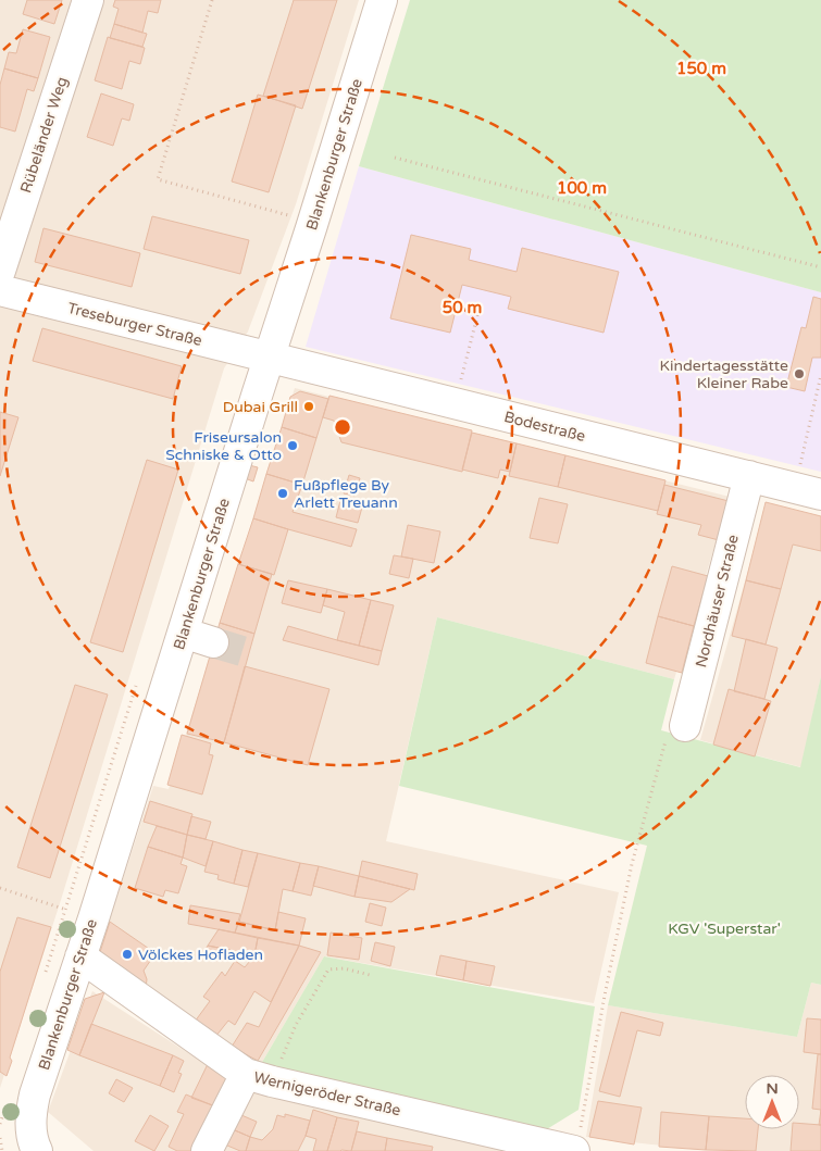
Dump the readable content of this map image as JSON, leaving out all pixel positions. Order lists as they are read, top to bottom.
{
  "streets": {
    "street": [
      "Rübeländer Weg",
      "Blankenburger Straße",
      "Treseburger Straße",
      "Bodestraße",
      "Nordhäuser Straße",
      "Wernigeröder Straße"
    ]
  },
  "crossings": [
    ["Blankenburger Straße", "Treseburger Straße"],
    ["Blankenburger Straße", "Bodestraße"],
    ["Blankenburger Straße", "Wernigeröder Straße"],
    ["Treseburger Straße", "Bodestraße"],
    ["Bodestraße", "Nordhäuser Straße"]
  ],
  "parks": ["KGV 'Superstar'"],
  "places": [
    "Kindertagesstätte Kleiner Rabe",
    "Dubai Grill",
    "Friseursalon Schniske & Otto",
    "Fußpflege By Arlett Treuann",
    "Völckes Hofladen"
  ],
  "north": "top",
  "rings": ["150 m", "100 m", "50 m"]
}
